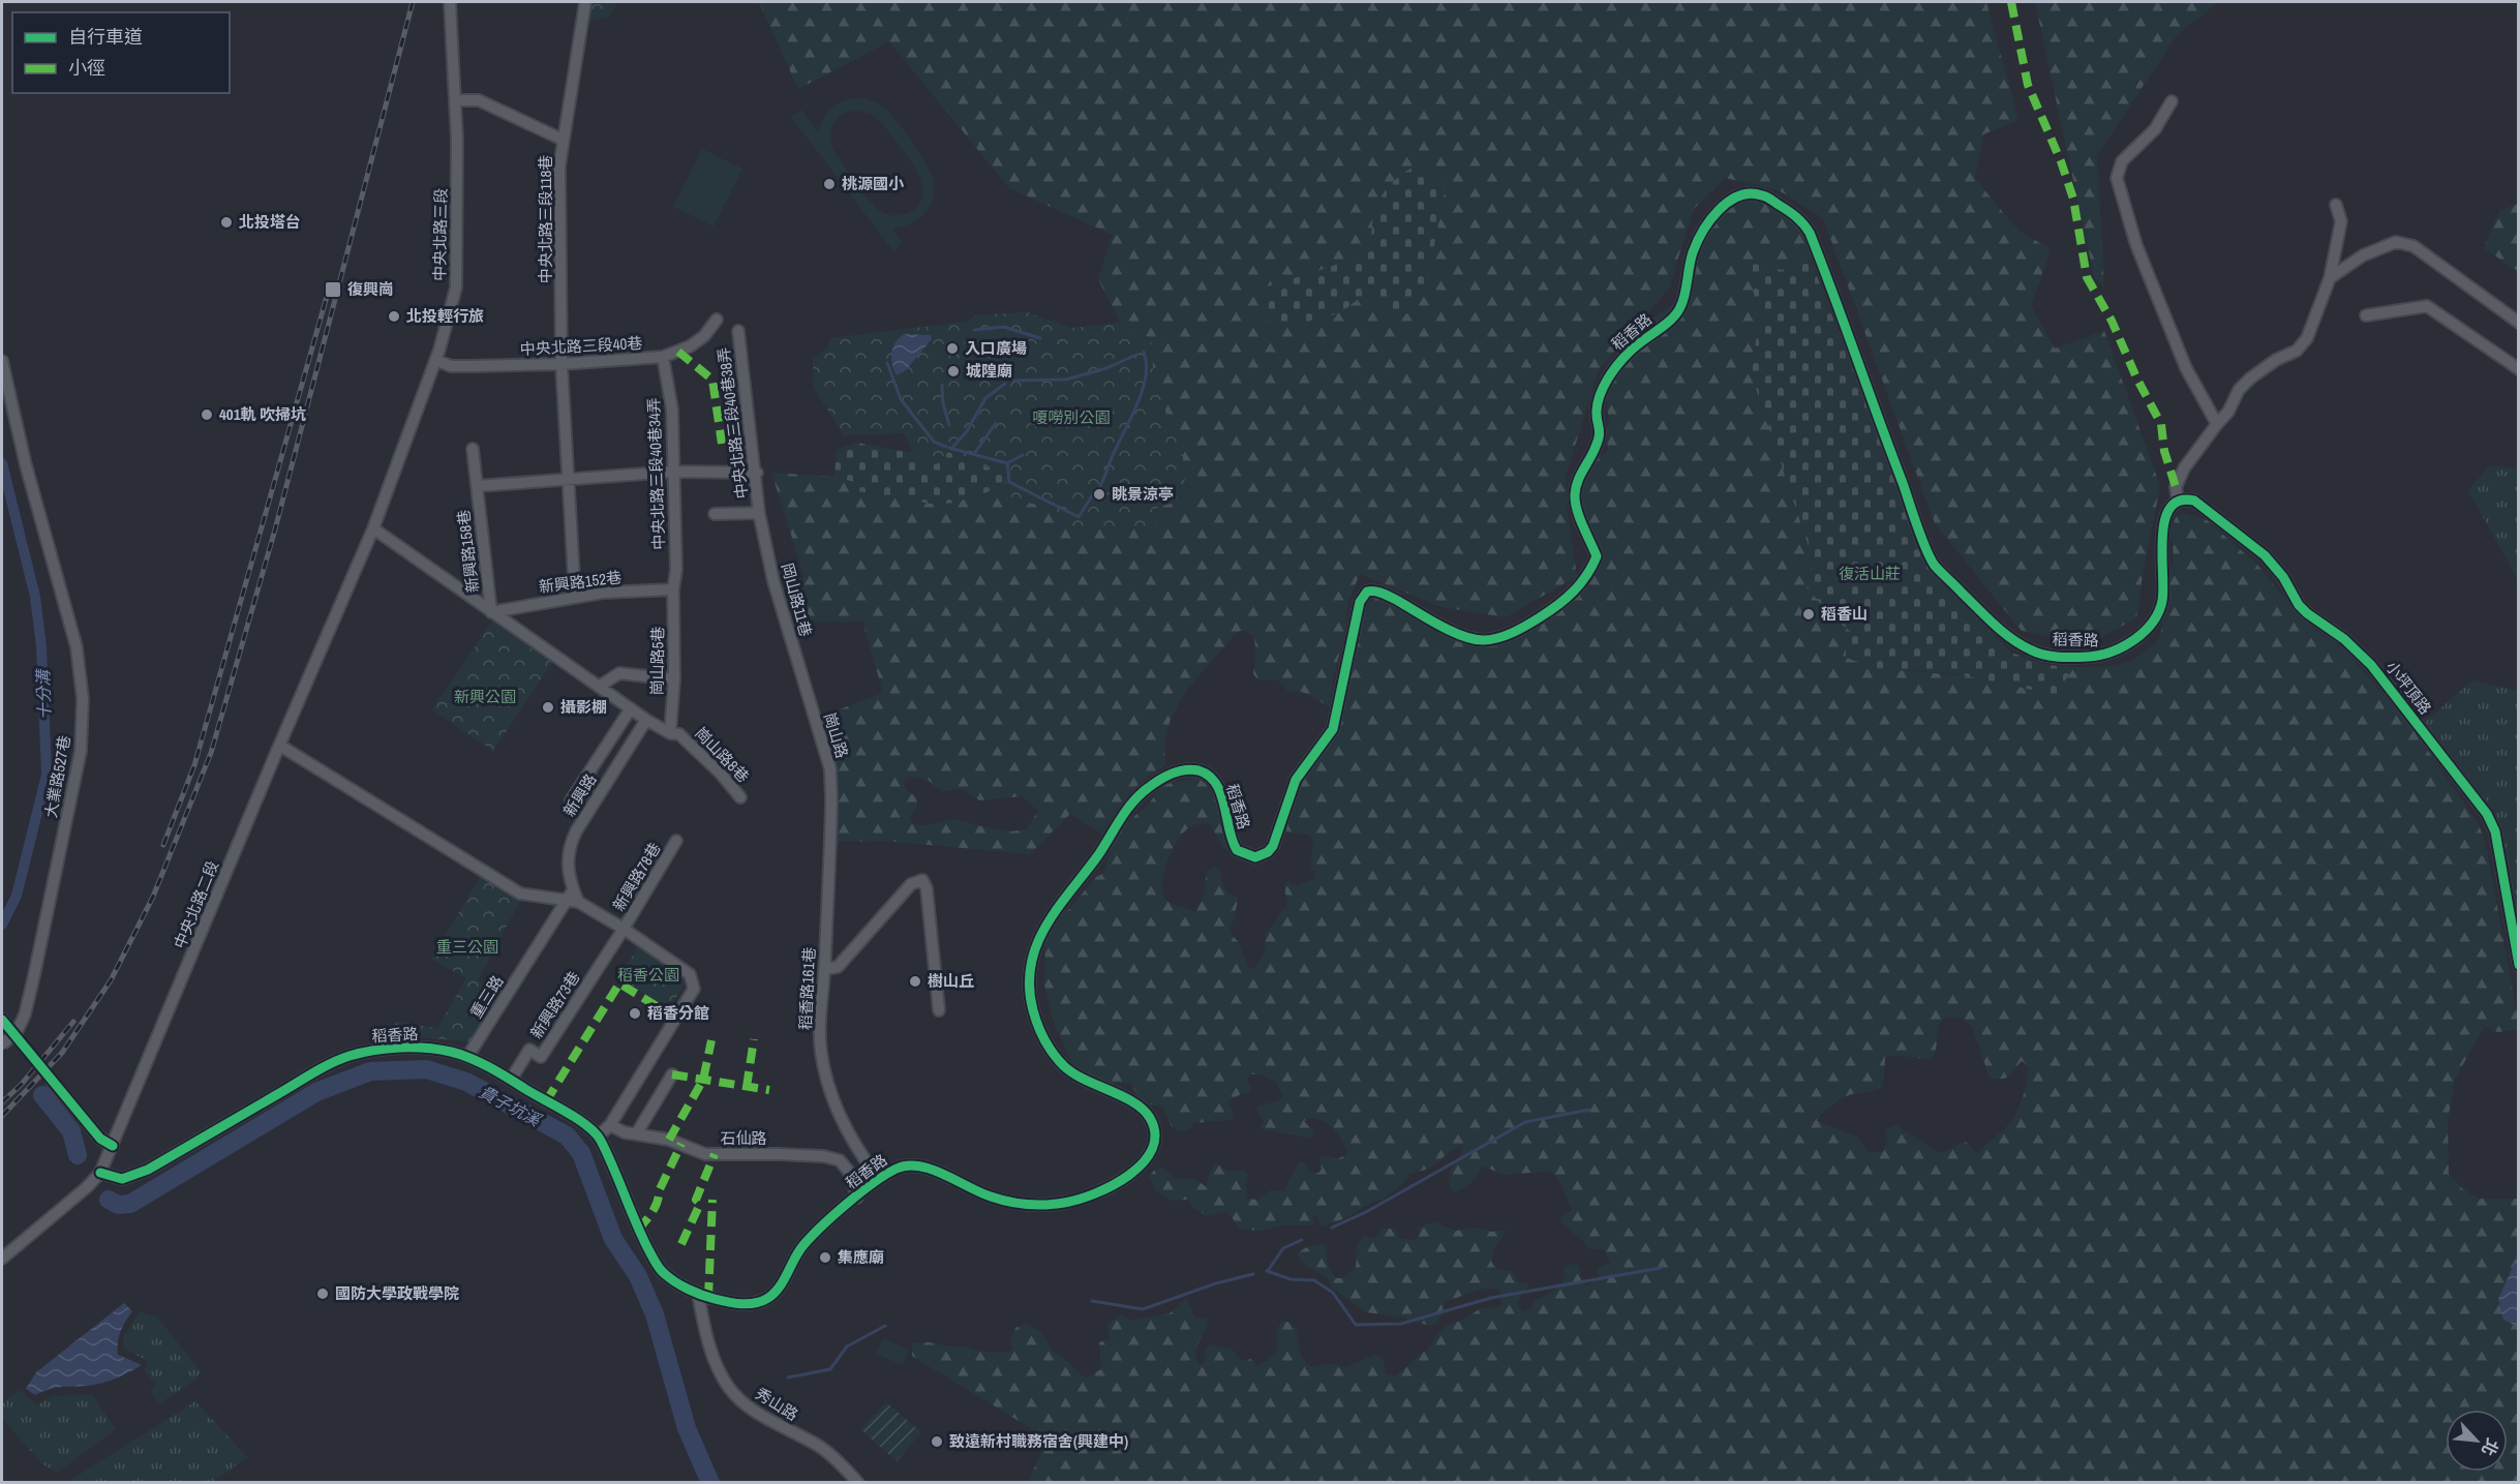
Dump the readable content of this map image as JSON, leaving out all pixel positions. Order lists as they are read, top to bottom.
{
  "streets": {
    "street": [
      "中央北路三段118巷",
      "中央北路三段",
      "稻香路",
      "中央北路三段40巷",
      "中央北路三段40巷38弄",
      "中央北路三段40巷34弄",
      "新興路158巷",
      "新興路152巷",
      "岡山路11巷",
      "崗山路5巷",
      "小坪頂路",
      "崗山路",
      "崗山路8巷",
      "大業路527巷",
      "新興路",
      "新興路78巷",
      "中央北路二段",
      "稻香路161巷",
      "重三路",
      "新興路73巷",
      "石仙路",
      "秀山路"
    ]
  },
  "crossings": [
    ["中央北路三段118巷", "中央北路三段40巷"],
    ["中央北路三段", "中央北路三段40巷"],
    ["中央北路三段", "中央北路二段"],
    ["稻香路", "小坪頂路"],
    ["稻香路", "中央北路二段"],
    ["稻香路", "稻香路161巷"],
    ["稻香路", "重三路"],
    ["稻香路", "新興路73巷"],
    ["稻香路", "石仙路"],
    ["稻香路", "秀山路"],
    ["中央北路三段40巷", "中央北路三段40巷34弄"],
    ["中央北路三段40巷38弄", "岡山路11巷"],
    ["中央北路三段40巷34弄", "新興路152巷"],
    ["中央北路三段40巷34弄", "崗山路5巷"],
    ["新興路158巷", "新興路152巷"],
    ["新興路152巷", "崗山路5巷"],
    ["岡山路11巷", "崗山路"],
    ["崗山路5巷", "崗山路8巷"],
    ["崗山路", "稻香路161巷"],
    ["崗山路8巷", "新興路"],
    ["新興路", "重三路"],
    ["新興路78巷", "新興路73巷"]
  ],
  "water": ["十分溝", "貴子坑溪"],
  "parks": [
    "嗄嘮別公園",
    "復活山莊",
    "新興公園",
    "重三公園",
    "稻香公園"
  ],
  "places": {
    "other": [
      "桃源國小",
      "北投塔台",
      "北投輕行旅",
      "入口廣場",
      "城隍廟",
      "401軌 吹掃坑",
      "眺景涼亭",
      "稻香山",
      "攝影棚",
      "樹山丘",
      "稻香分館",
      "集應廟",
      "國防大學政戰學院",
      "致遠新村職務宿舍(興建中)"
    ],
    "transit": ["復興崗"]
  },
  "legend": ["自行車道", "小徑"],
  "north": "bottom right"
}
